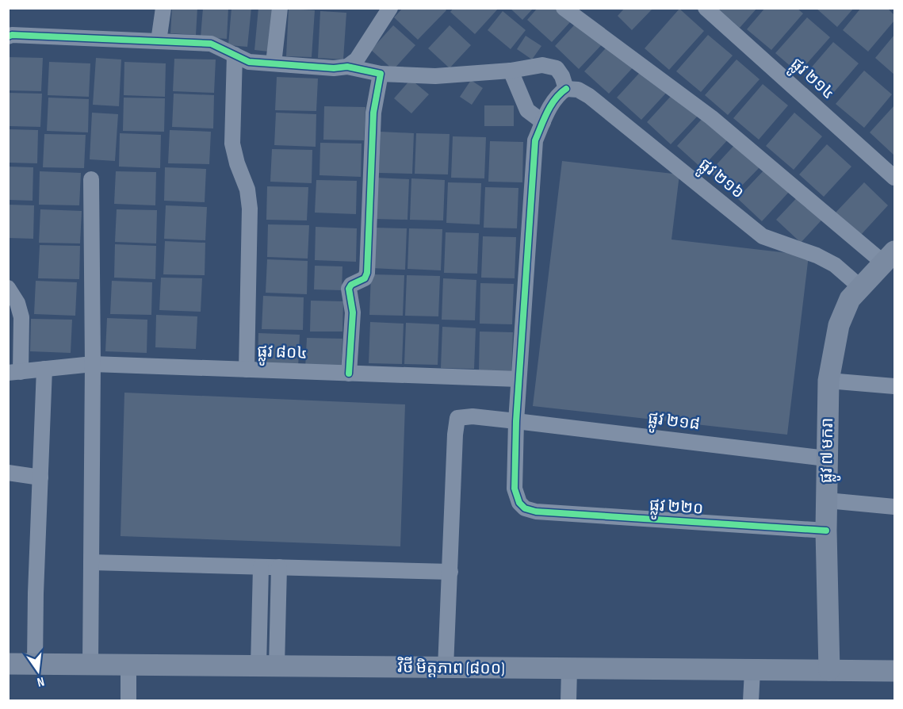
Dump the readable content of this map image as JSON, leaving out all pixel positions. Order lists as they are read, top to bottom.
{
  "streets": {
    "main road": ["ផ្លូវ ៧ មករា", "វិថី មិត្តភាព (៨០០)"],
    "street": [
      "ផ្លូវ ២១៤",
      "ផ្លូវ ២១៦",
      "ផ្លូវ ៨០៤",
      "ផ្លូវ ២១៨",
      "ផ្លូវ ២២០"
    ]
  },
  "crossings": [
    ["ផ្លូវ ២១៦", "ផ្លូវ ៧ មករា"],
    ["ផ្លូវ ២១៨", "ផ្លូវ ៧ មករា"],
    ["ផ្លូវ ២១៨", "ផ្លូវ ២២០"],
    ["ផ្លូវ ៧ មករា", "ផ្លូវ ២២០"],
    ["ផ្លូវ ៧ មករា", "វិថី មិត្តភាព (៨០០)"]
  ],
  "north": "bottom"
}
